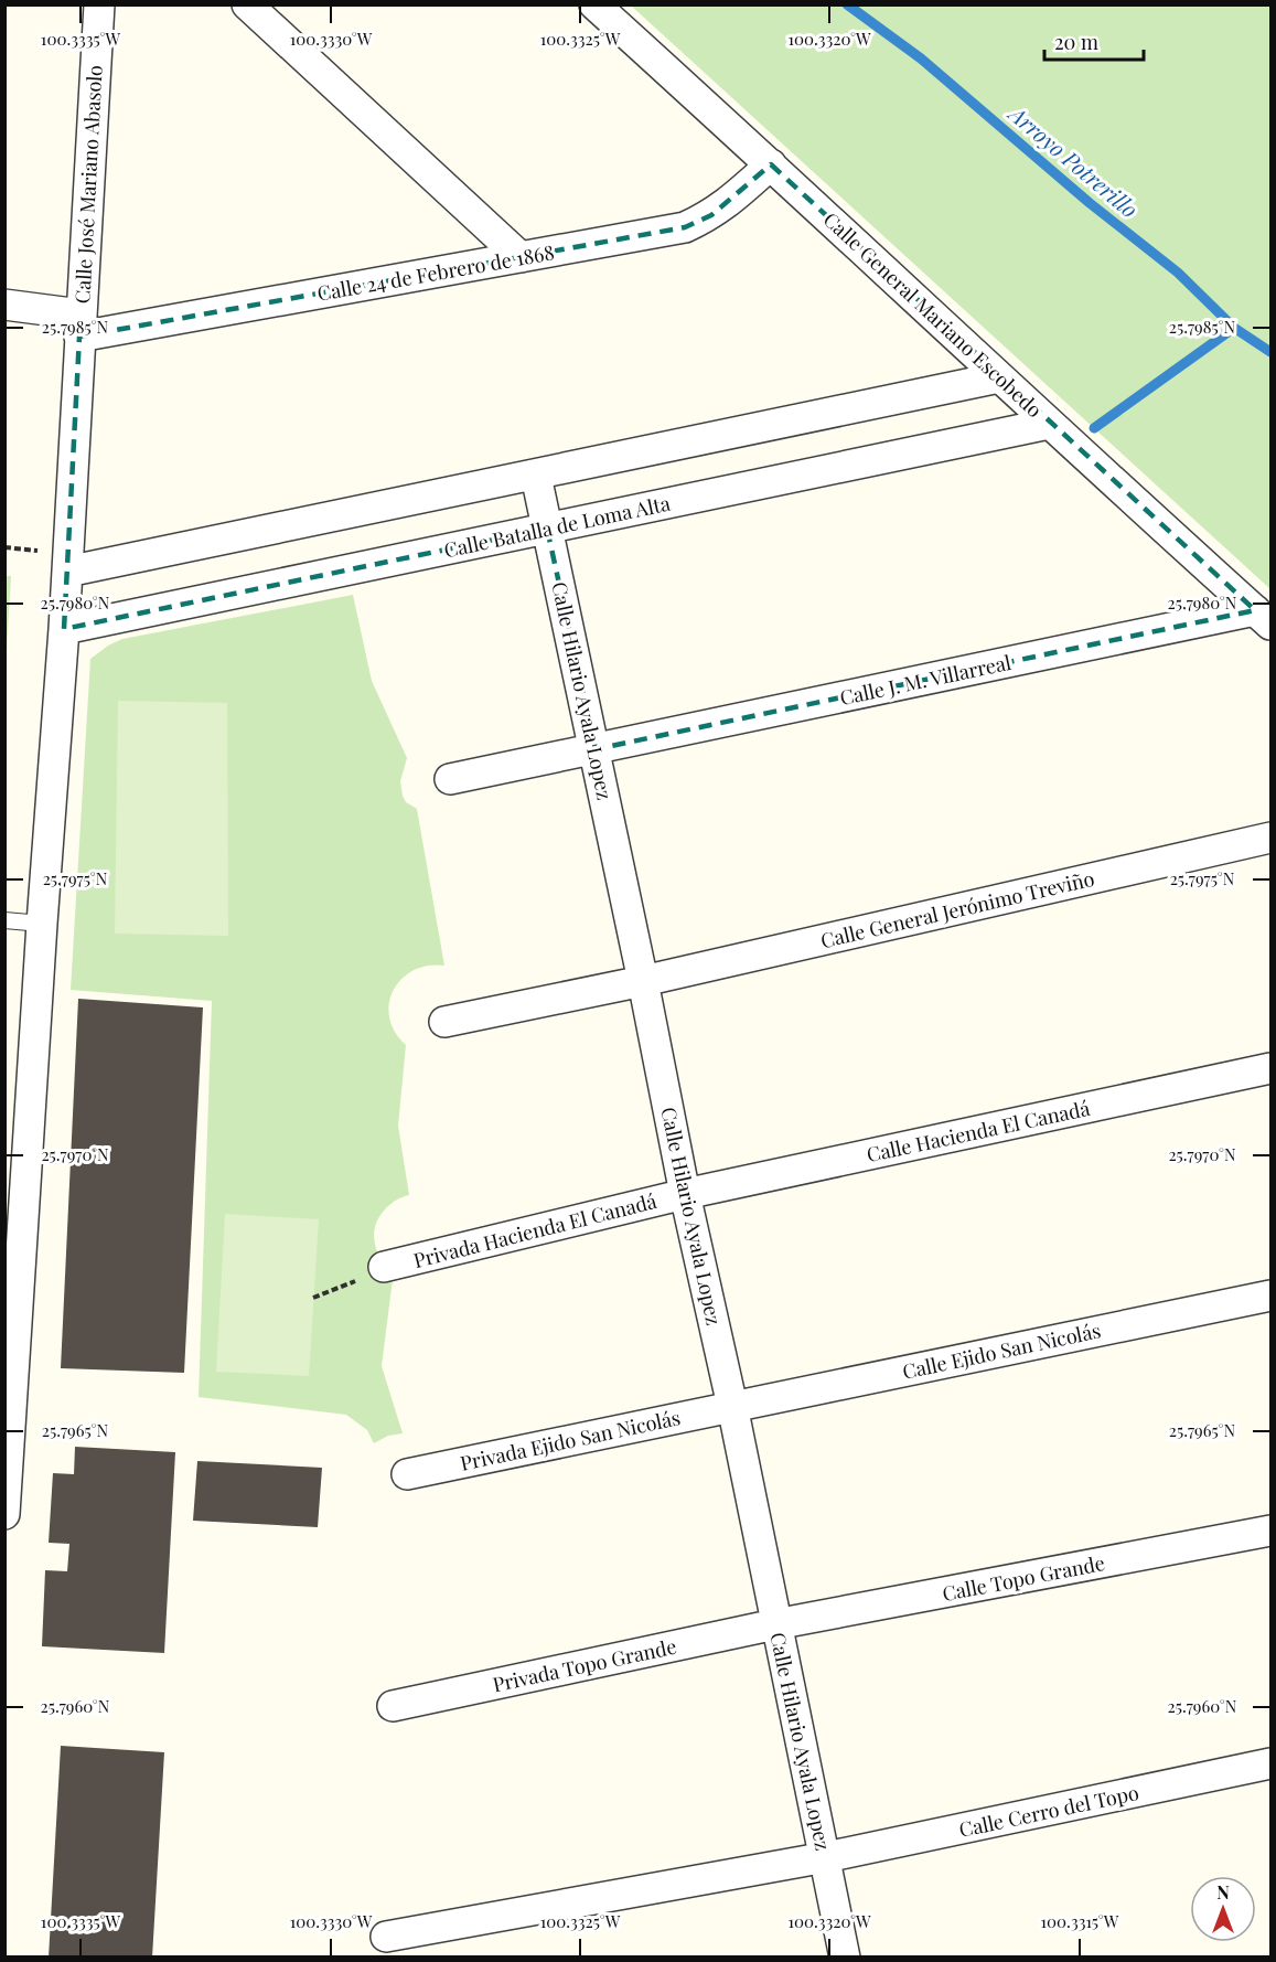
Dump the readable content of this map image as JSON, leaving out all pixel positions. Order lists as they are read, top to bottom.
{
  "streets": {
    "street": [
      "Calle José Mariano Abasolo",
      "Calle 24 de Febrero de 1868",
      "Calle General Mariano Escobedo",
      "Calle Batalla de Loma Alta",
      "Calle J. M. Villarreal",
      "Calle Hilario Ayala Lopez",
      "Calle General Jerónimo Treviño",
      "Calle Hacienda El Canadá",
      "Privada Hacienda El Canadá",
      "Calle Ejido San Nicolás",
      "Privada Ejido San Nicolás",
      "Calle Topo Grande",
      "Privada Topo Grande",
      "Calle Cerro del Topo"
    ]
  },
  "crossings": [
    ["Calle José Mariano Abasolo", "Calle 24 de Febrero de 1868"],
    ["Calle José Mariano Abasolo", "Calle Batalla de Loma Alta"],
    ["Calle 24 de Febrero de 1868", "Calle General Mariano Escobedo"],
    ["Calle General Mariano Escobedo", "Calle Batalla de Loma Alta"],
    ["Calle General Mariano Escobedo", "Calle J. M. Villarreal"],
    ["Calle Batalla de Loma Alta", "Calle Hilario Ayala Lopez"],
    ["Calle J. M. Villarreal", "Calle Hilario Ayala Lopez"],
    ["Calle Hilario Ayala Lopez", "Calle General Jerónimo Treviño"],
    ["Calle Hilario Ayala Lopez", "Calle Hacienda El Canadá"],
    ["Calle Hilario Ayala Lopez", "Privada Hacienda El Canadá"],
    ["Calle Hilario Ayala Lopez", "Calle Ejido San Nicolás"],
    ["Calle Hilario Ayala Lopez", "Privada Ejido San Nicolás"],
    ["Calle Hilario Ayala Lopez", "Calle Topo Grande"],
    ["Calle Hilario Ayala Lopez", "Privada Topo Grande"],
    ["Calle Hilario Ayala Lopez", "Calle Cerro del Topo"],
    ["Calle Hacienda El Canadá", "Privada Hacienda El Canadá"],
    ["Calle Ejido San Nicolás", "Privada Ejido San Nicolás"],
    ["Calle Topo Grande", "Privada Topo Grande"]
  ],
  "water": ["Arroyo Potrerillo"],
  "scale_bar": "20 m",
  "north": "top",
  "coordinates": [
    "100.3335°W",
    "100.3330°W",
    "100.3325°W",
    "100.3320°W",
    "25.7985°N",
    "25.7980°N",
    "25.7975°N",
    "25.7970°N",
    "25.7965°N",
    "25.7960°N",
    "100.3315°W"
  ]
}
